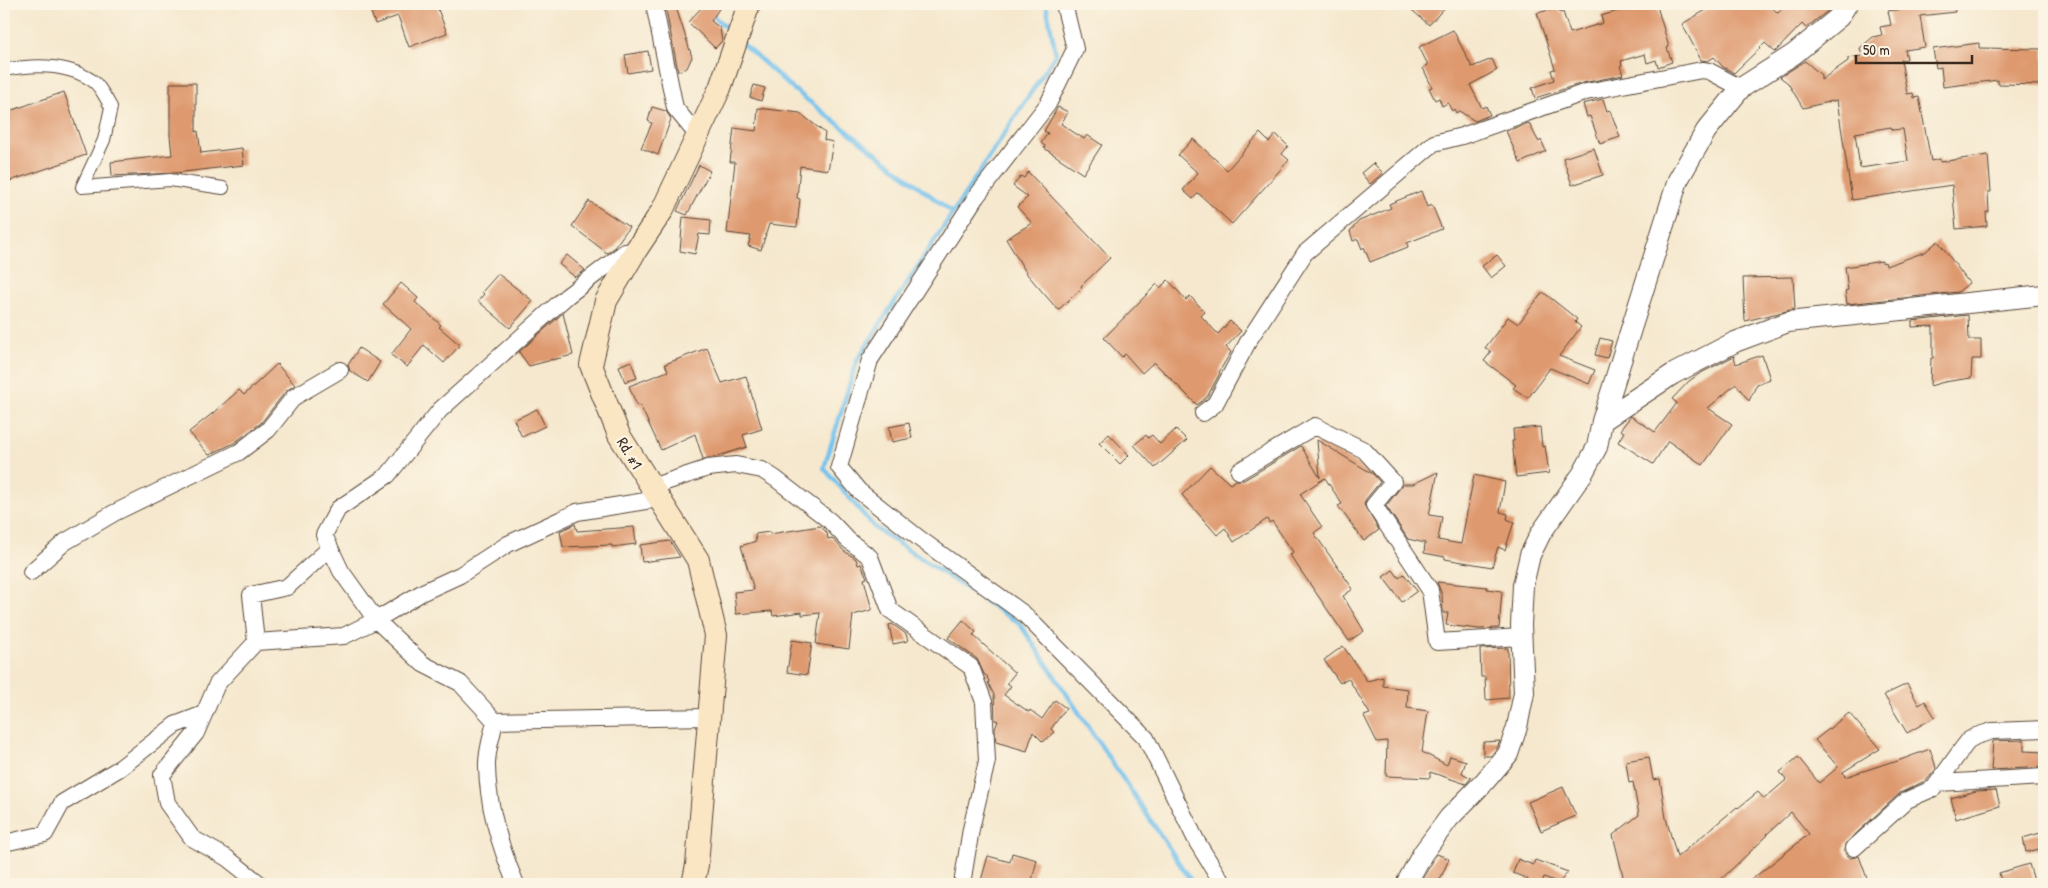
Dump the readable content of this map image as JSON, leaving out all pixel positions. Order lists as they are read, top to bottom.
{
  "streets": {
    "main road": ["Rd. #1"]
  },
  "scale_bar": "50 m"
}
